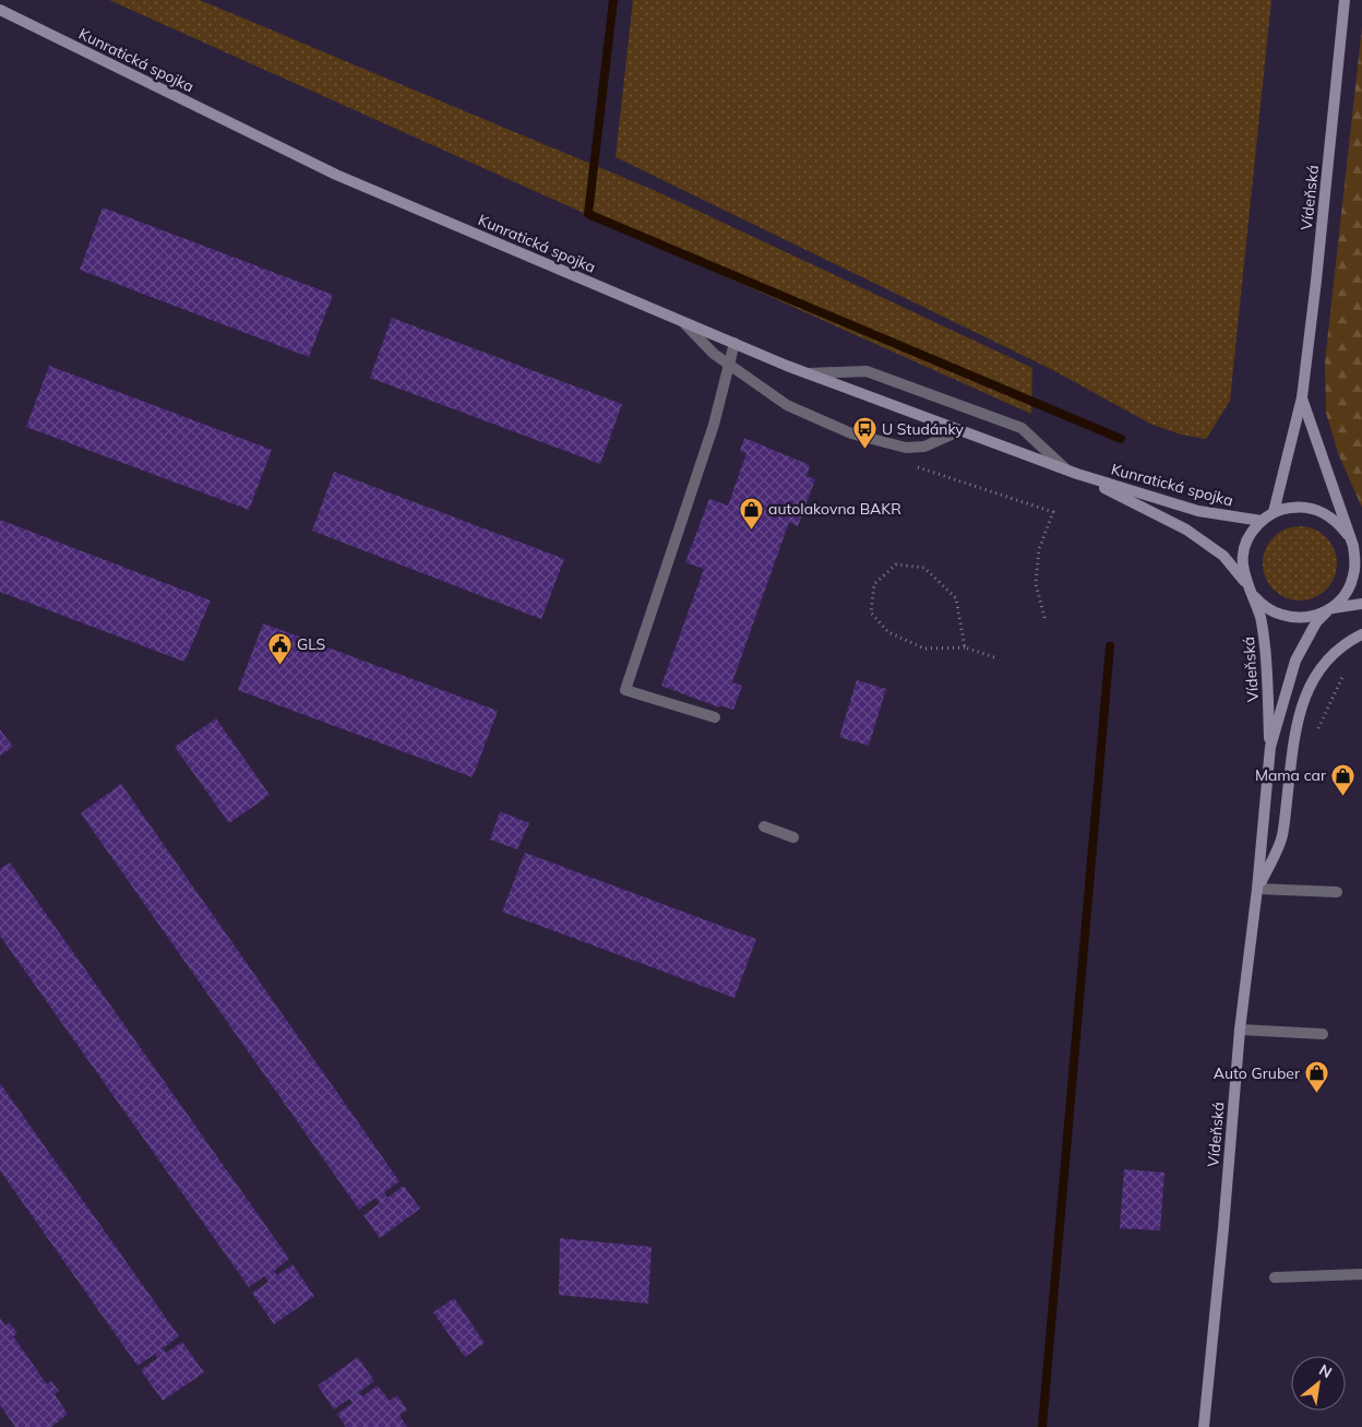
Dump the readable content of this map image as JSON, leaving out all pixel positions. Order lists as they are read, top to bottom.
{
  "streets": {
    "main road": ["Kunratická spojka", "Vídeňská"]
  },
  "crossings": [
    ["Kunratická spojka", "Vídeňská"]
  ],
  "places": {
    "bus stop": ["U Studánky"],
    "shop": ["autolakovna BAKR", "Mama car", "Auto Gruber"],
    "public building": ["GLS"]
  },
  "north": "top right"
}
